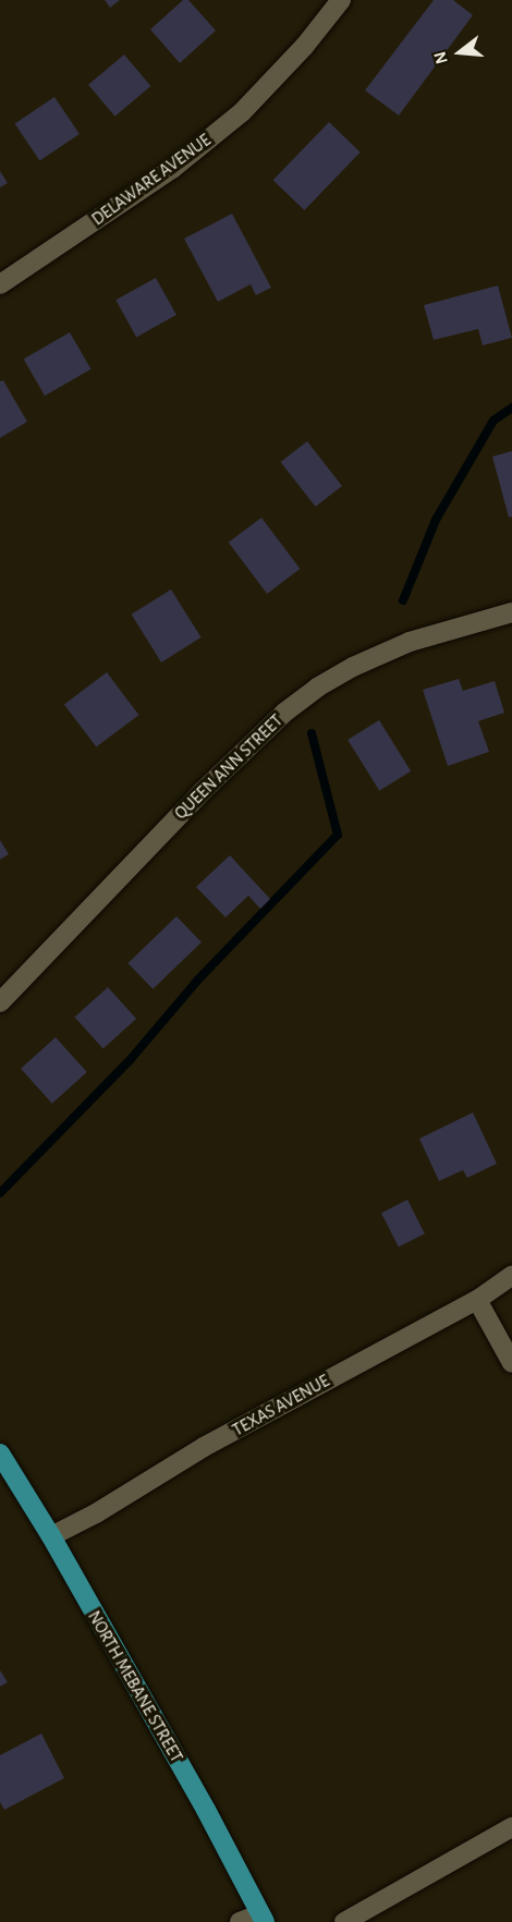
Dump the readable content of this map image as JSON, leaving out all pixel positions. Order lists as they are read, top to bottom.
{
  "streets": {
    "main road": ["NORTH MEBANE STREET"],
    "street": ["DELAWARE AVENUE", "QUEEN ANN STREET", "TEXAS AVENUE"]
  },
  "crossings": [
    ["TEXAS AVENUE", "NORTH MEBANE STREET"]
  ],
  "north": "left"
}
